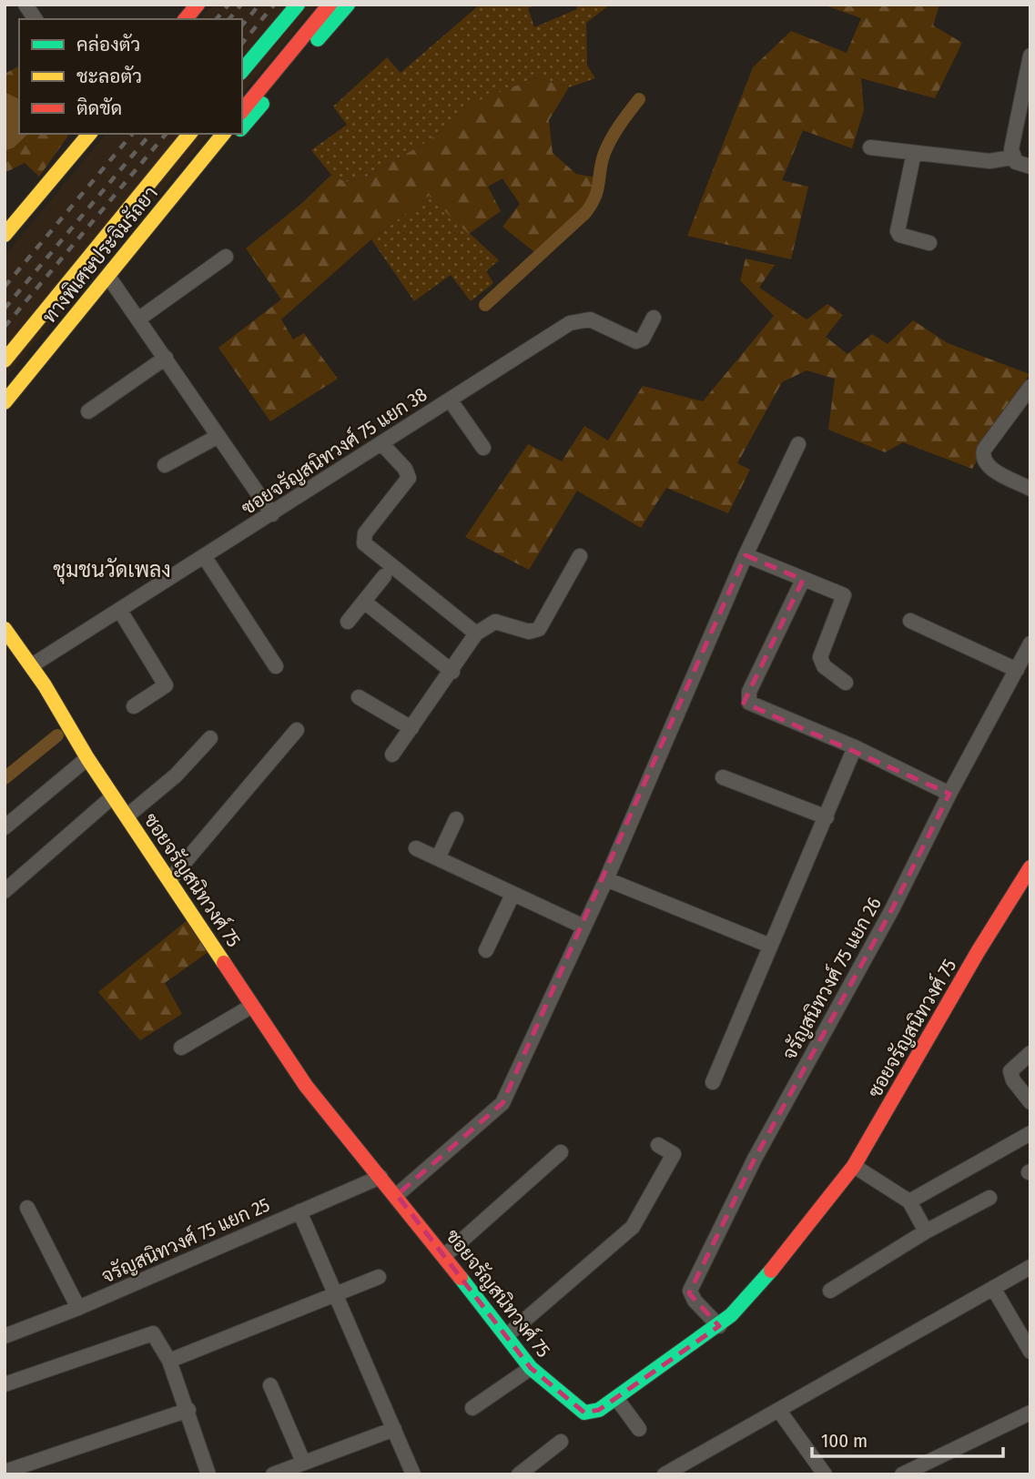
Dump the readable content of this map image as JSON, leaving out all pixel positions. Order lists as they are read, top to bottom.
{
  "streets": {
    "main road": ["ทางพิเศษประจิมรัถยา", "ซอยจรัญสนิทวงศ์ 75"],
    "street": ["ซอยจรัญสนิทวงศ์ 75 แยก 38", "จรัญสนิทวงศ์ 75 แยก 26", "จรัญสนิทวงศ์ 75 แยก 25"]
  },
  "crossings": [
    ["ซอยจรัญสนิทวงศ์ 75 แยก 38", "ซอยจรัญสนิทวงศ์ 75"],
    ["ซอยจรัญสนิทวงศ์ 75", "จรัญสนิทวงศ์ 75 แยก 26"],
    ["ซอยจรัญสนิทวงศ์ 75", "จรัญสนิทวงศ์ 75 แยก 25"]
  ],
  "districts": ["ชุมชนวัดเพลง"],
  "legend": ["คล่องตัว", "ชะลอตัว", "ติดขัด"],
  "scale_bar": "100 m"
}
